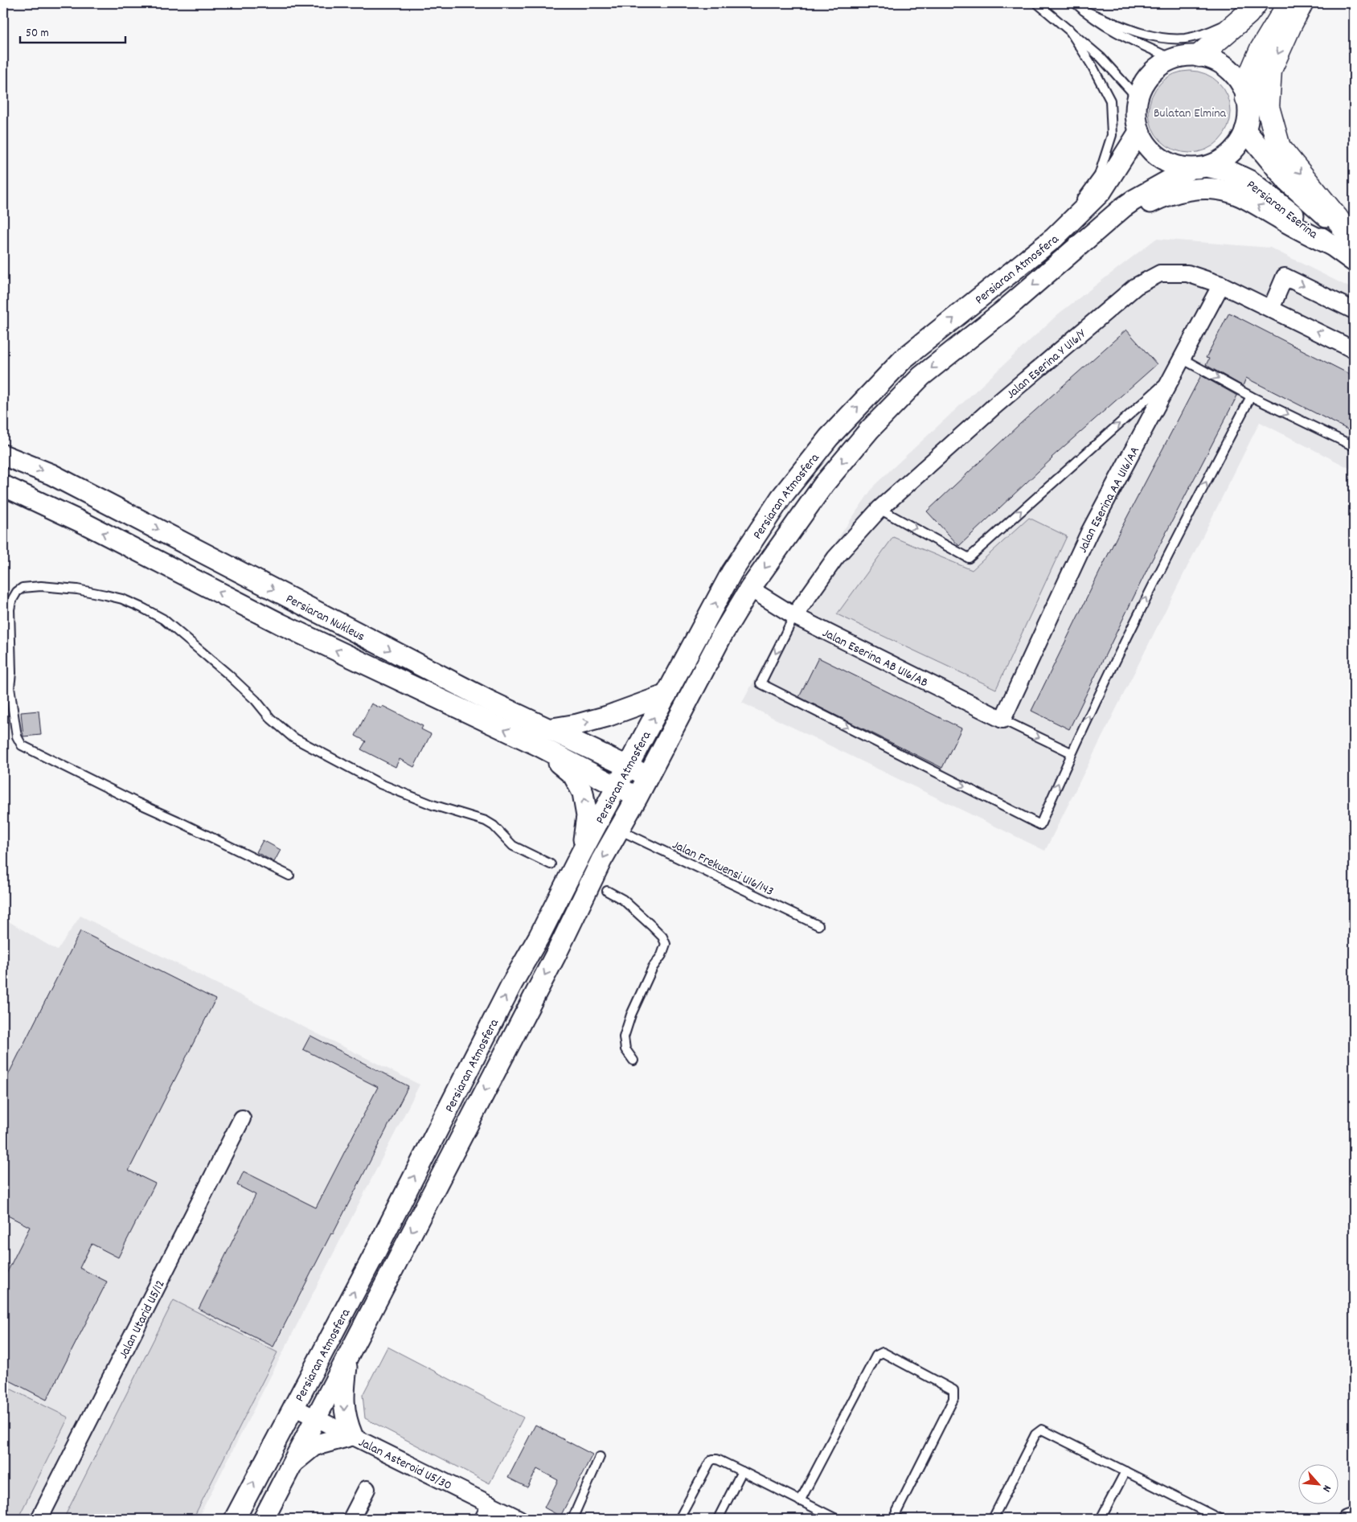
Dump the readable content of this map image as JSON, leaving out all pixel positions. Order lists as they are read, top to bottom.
{
  "streets": {
    "street": [
      "Persiaran Eserina",
      "Persiaran Atmosfera",
      "Jalan Eserina Y U16/Y",
      "Jalan Eserina AA U16/AA",
      "Persiaran Nukleus",
      "Jalan Eserina AB U16/AB",
      "Jalan Utarid U5/12",
      "Jalan Asteroid U5/30"
    ],
    "lane": ["Jalan Frekuensi U16/143"]
  },
  "crossings": [
    ["Persiaran Eserina", "Persiaran Atmosfera"],
    ["Persiaran Atmosfera", "Persiaran Nukleus"],
    ["Persiaran Atmosfera", "Jalan Eserina AB U16/AB"],
    ["Persiaran Atmosfera", "Jalan Frekuensi U16/143"],
    ["Persiaran Atmosfera", "Jalan Asteroid U5/30"],
    ["Jalan Eserina Y U16/Y", "Jalan Eserina AA U16/AA"],
    ["Jalan Eserina Y U16/Y", "Jalan Eserina AB U16/AB"],
    ["Jalan Eserina AA U16/AA", "Jalan Eserina AB U16/AB"]
  ],
  "parks": ["Bulatan Elmina"],
  "scale_bar": "50 m",
  "north": "bottom right"
}
